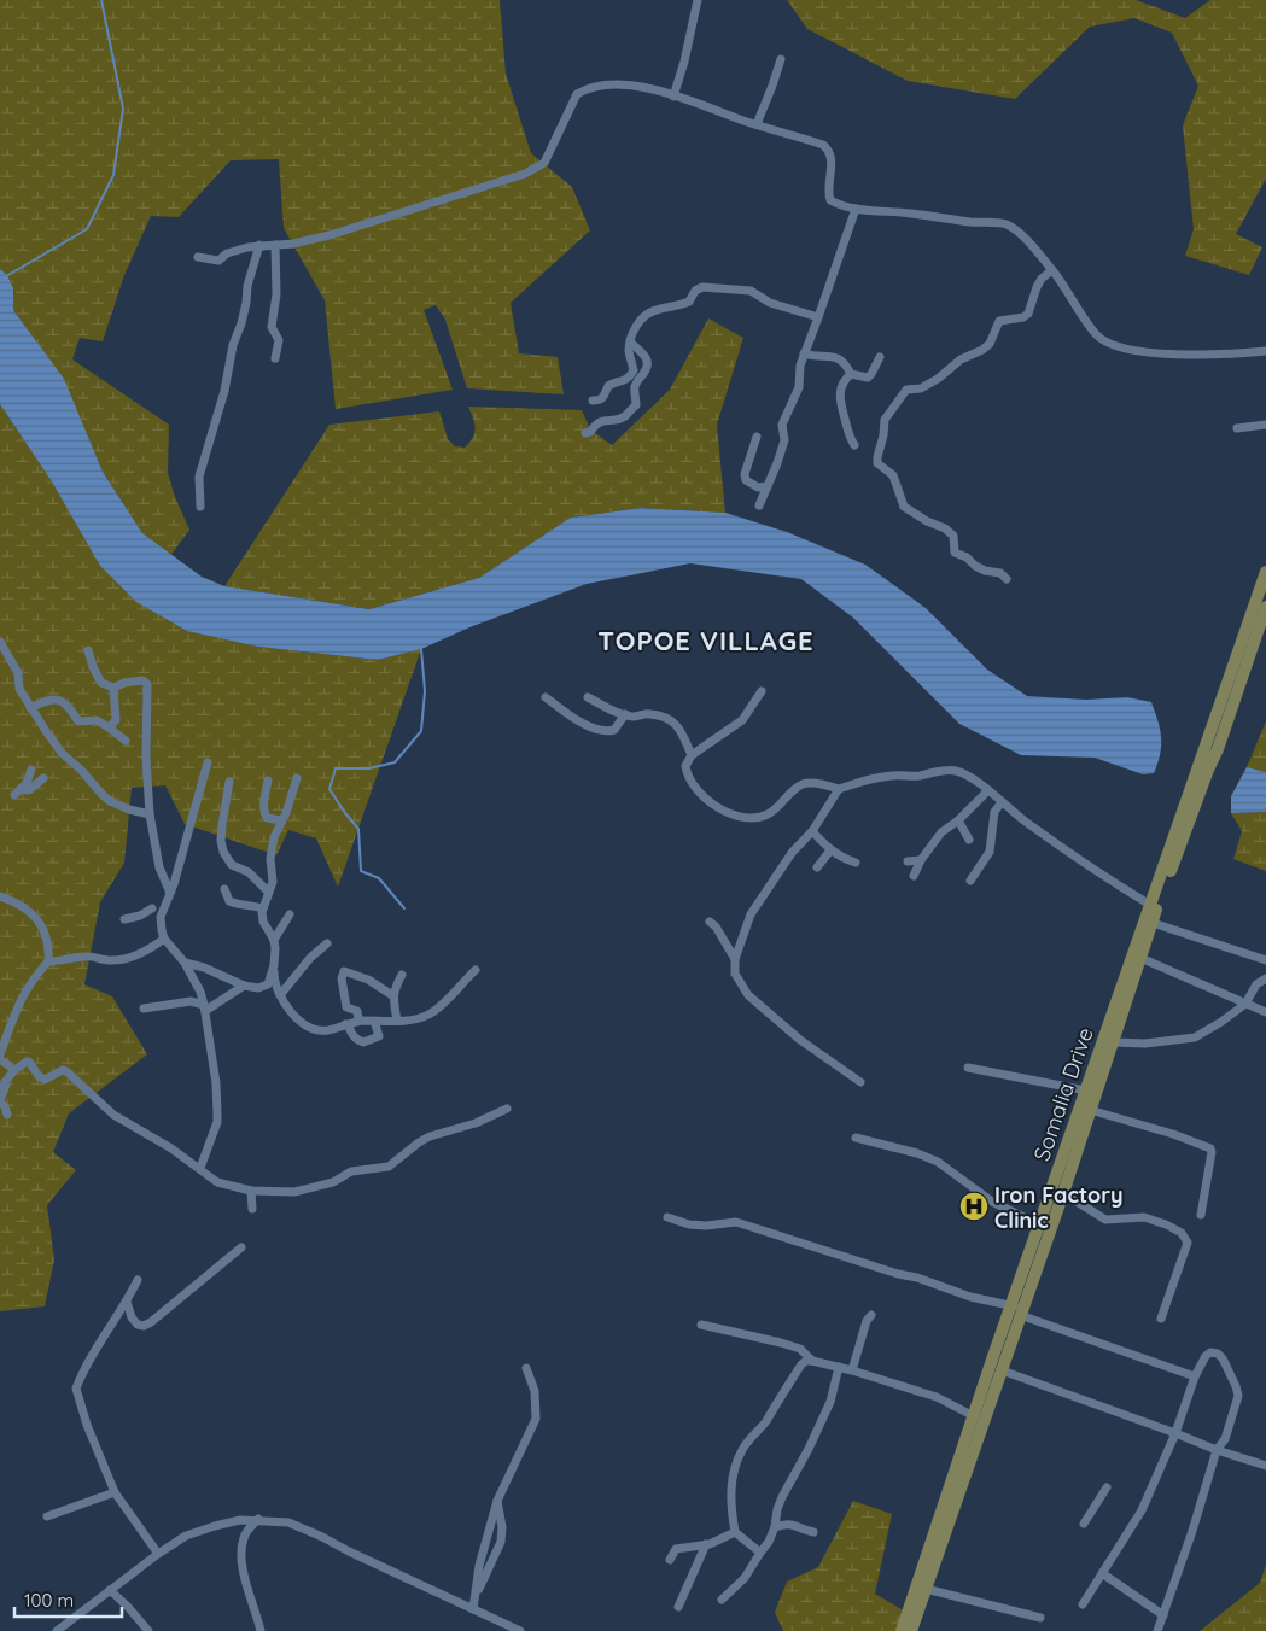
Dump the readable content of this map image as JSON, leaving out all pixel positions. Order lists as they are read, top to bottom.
{
  "streets": {
    "main road": ["Somalia Drive"]
  },
  "districts": ["TOPOE VILLAGE"],
  "places": {
    "hospital": ["Iron Factory Clinic"]
  },
  "scale_bar": "100 m"
}
